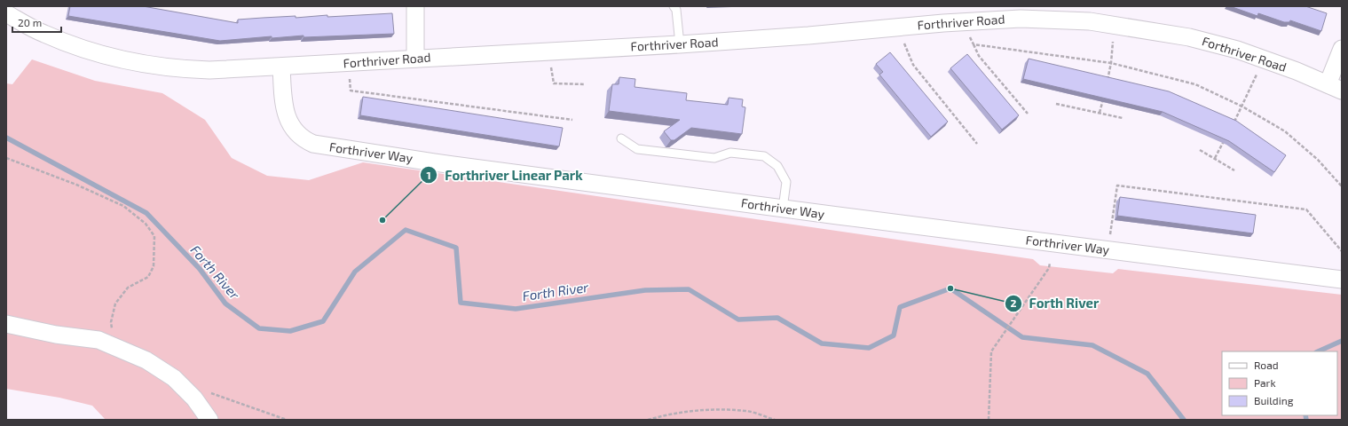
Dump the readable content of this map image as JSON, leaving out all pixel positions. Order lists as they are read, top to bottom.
{
  "streets": {
    "street": ["Forthriver Road", "Forthriver Way"]
  },
  "crossings": [
    ["Forthriver Road", "Forthriver Way"]
  ],
  "water": ["Forth River"],
  "places": ["Forthriver Linear Park", "Forth River"],
  "legend": ["Road", "Park", "Building"],
  "scale_bar": "20 m"
}
